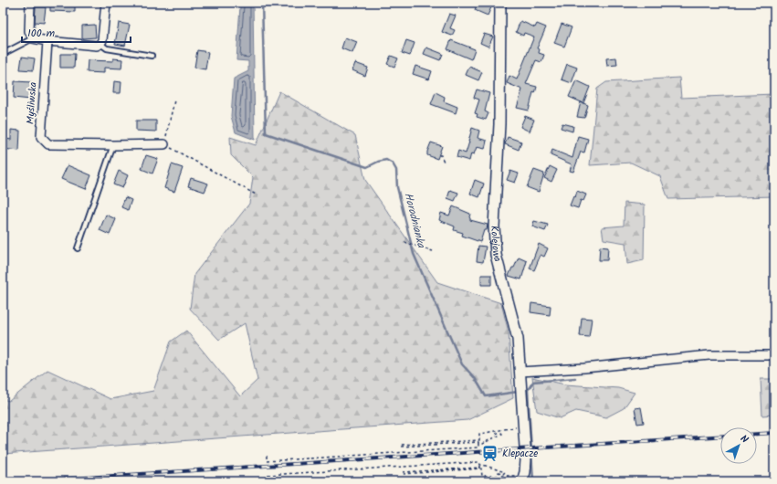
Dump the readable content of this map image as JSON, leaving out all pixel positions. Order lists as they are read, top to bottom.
{
  "streets": {
    "street": ["Myśliwska", "Kolejowa"]
  },
  "water": ["Horodnianka"],
  "places": {
    "station": ["Klepacze"]
  },
  "scale_bar": "100 m",
  "north": "top right"
}
